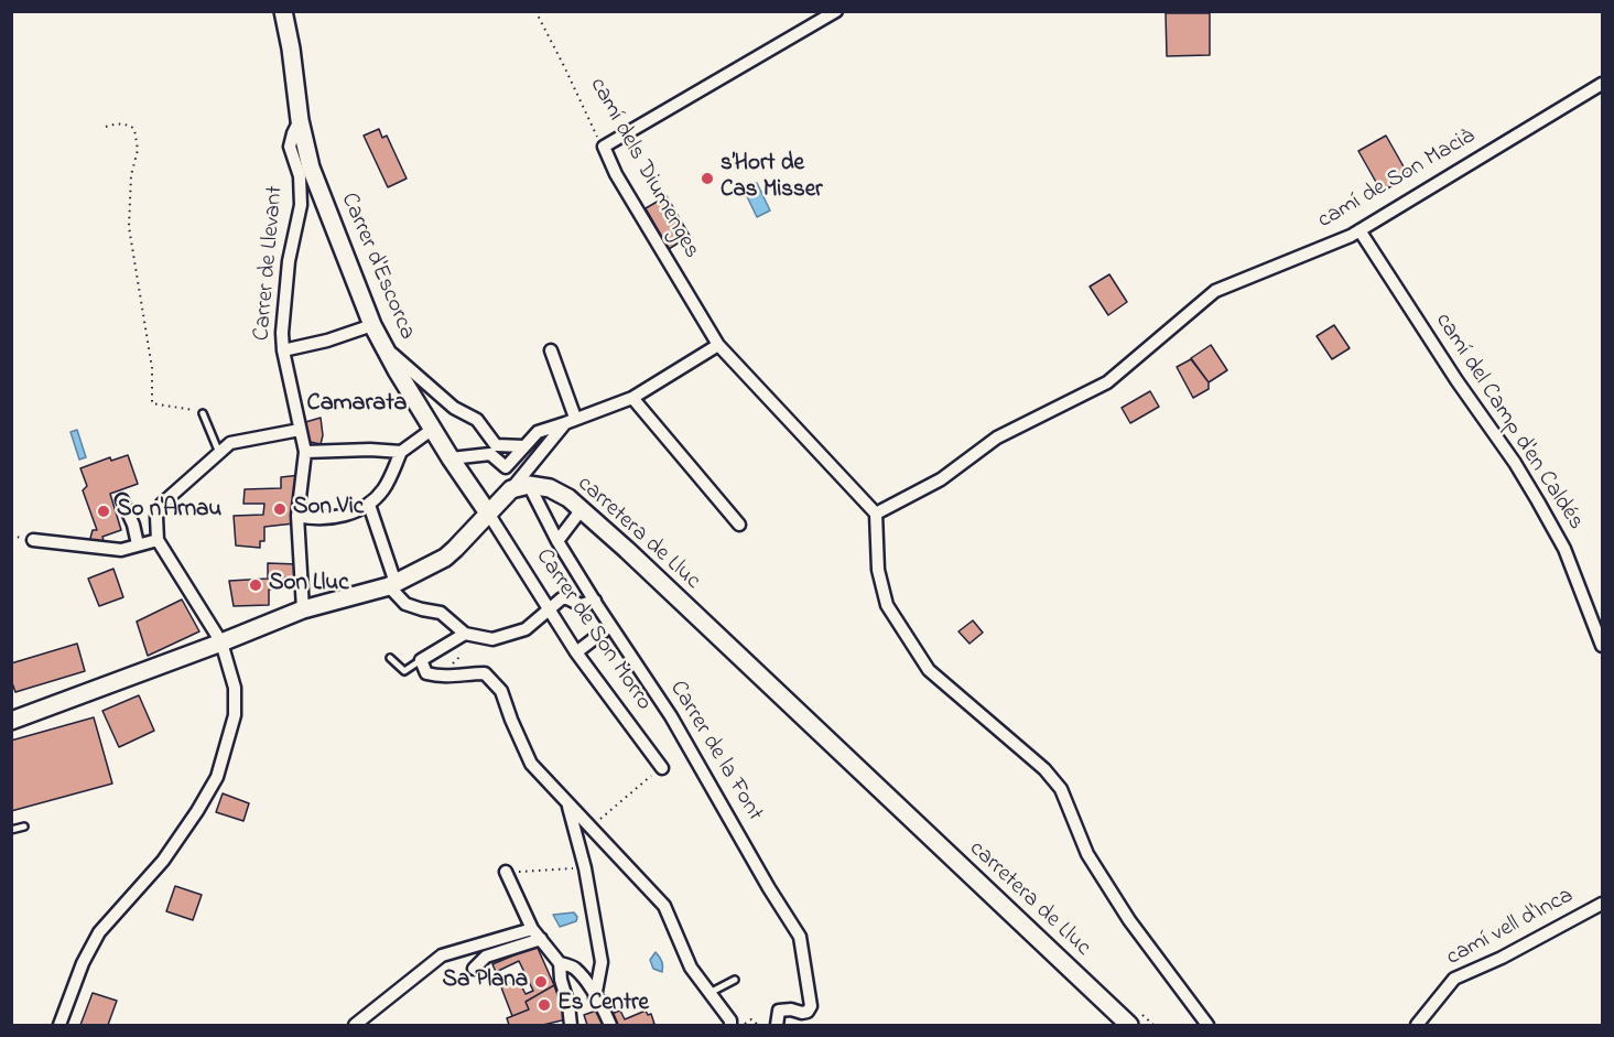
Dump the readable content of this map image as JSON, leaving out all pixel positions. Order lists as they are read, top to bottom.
{
  "streets": {
    "main road": ["Carrer d'Escorca", "carretera de Lluc"],
    "street": [
      "camí dels Diumenges",
      "camí de Son Macià",
      "Carrer de Llevant",
      "camí del Camp d'en Caldés",
      "Carrer de Son Morro",
      "Carrer de la Font",
      "camí vell d'Inca"
    ]
  },
  "crossings": [
    ["camí dels Diumenges", "camí de Son Macià"],
    ["camí de Son Macià", "camí del Camp d'en Caldés"],
    ["Carrer de Llevant", "Carrer d'Escorca"],
    ["Carrer d'Escorca", "Carrer de Son Morro"],
    ["carretera de Lluc", "Carrer de la Font"]
  ],
  "districts": ["Camarata"],
  "places": [
    "s’Hort de Cas Misser",
    "Son Vic",
    "So n'Arnau",
    "Son Lluc",
    "Sa Plana",
    "Es Centre"
  ]
}
